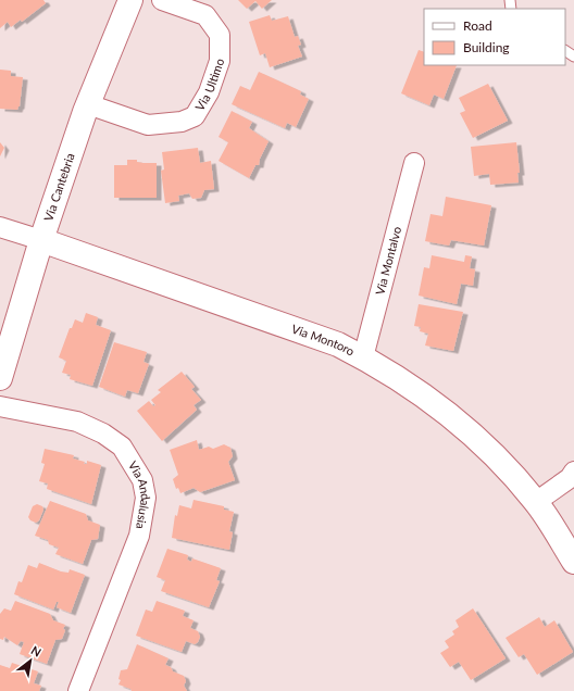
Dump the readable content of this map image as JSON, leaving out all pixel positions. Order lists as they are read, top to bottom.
{
  "streets": {
    "street": [
      "Via Ultimo",
      "Via Cantebria",
      "Via Montalvo",
      "Via Montoro",
      "Via Andalusia"
    ]
  },
  "crossings": [
    ["Via Ultimo", "Via Cantebria"],
    ["Via Cantebria", "Via Montoro"],
    ["Via Montalvo", "Via Montoro"]
  ],
  "legend": ["Road", "Building"],
  "north": "top right"
}
